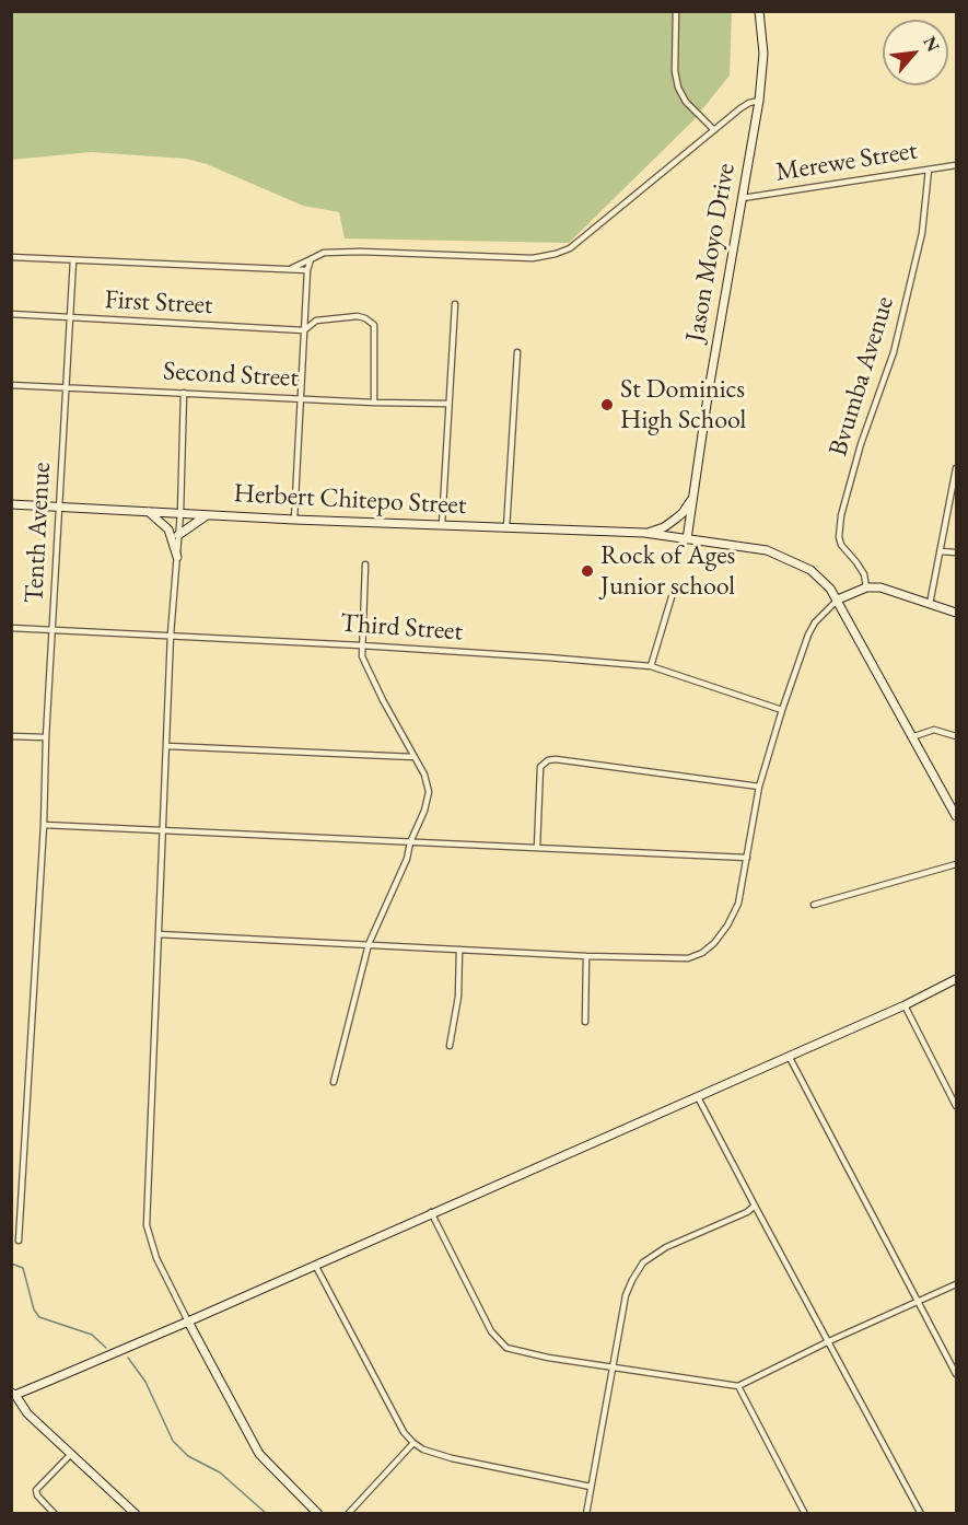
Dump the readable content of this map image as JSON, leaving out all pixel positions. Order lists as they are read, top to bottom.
{
  "streets": {
    "street": [
      "Merewe Street",
      "Jason Moyo Drive",
      "First Street",
      "Second Street",
      "Bvumba Avenue",
      "Herbert Chitepo Street",
      "Tenth Avenue",
      "Third Street"
    ]
  },
  "crossings": [
    ["Merewe Street", "Jason Moyo Drive"],
    ["Merewe Street", "Bvumba Avenue"],
    ["Jason Moyo Drive", "Herbert Chitepo Street"],
    ["First Street", "Tenth Avenue"],
    ["Second Street", "Tenth Avenue"],
    ["Herbert Chitepo Street", "Tenth Avenue"],
    ["Tenth Avenue", "Third Street"]
  ],
  "places": ["St Dominics High School", "Rock of Ages Junior school"],
  "north": "top right"
}
